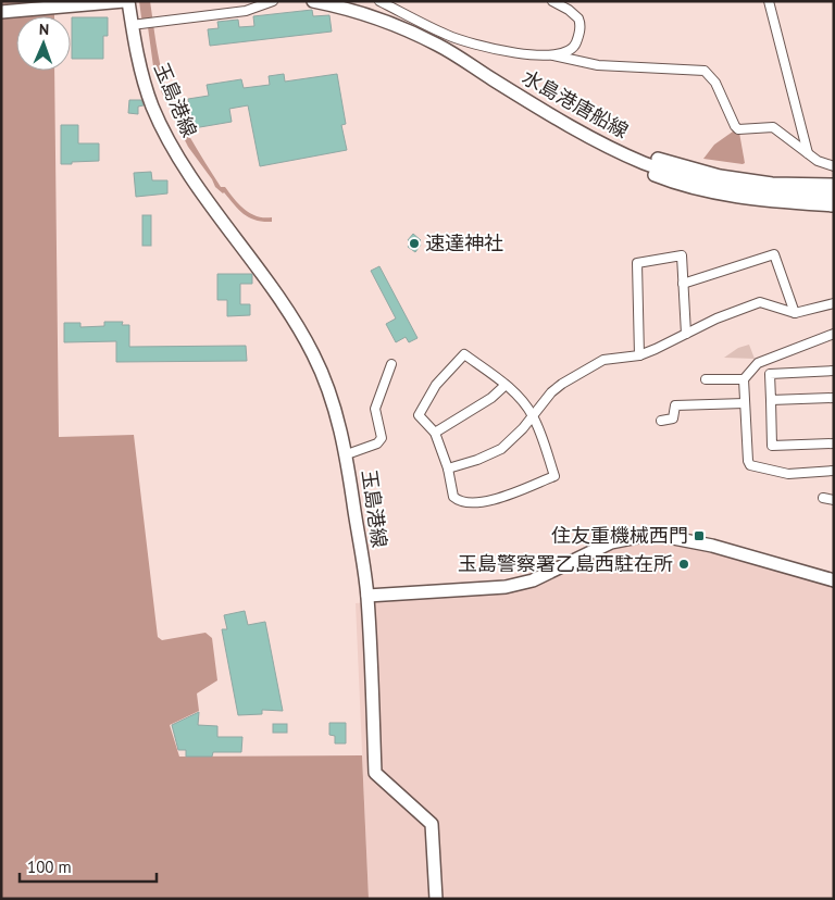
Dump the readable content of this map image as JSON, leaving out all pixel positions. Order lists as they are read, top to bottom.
{
  "streets": {
    "main road": ["玉島港線", "水島港唐船線"]
  },
  "places": {
    "other": ["速達神社", "玉島警察署乙島西駐在所"],
    "transit": ["住友重機械西門"]
  },
  "scale_bar": "100 m",
  "north": "top"
}
